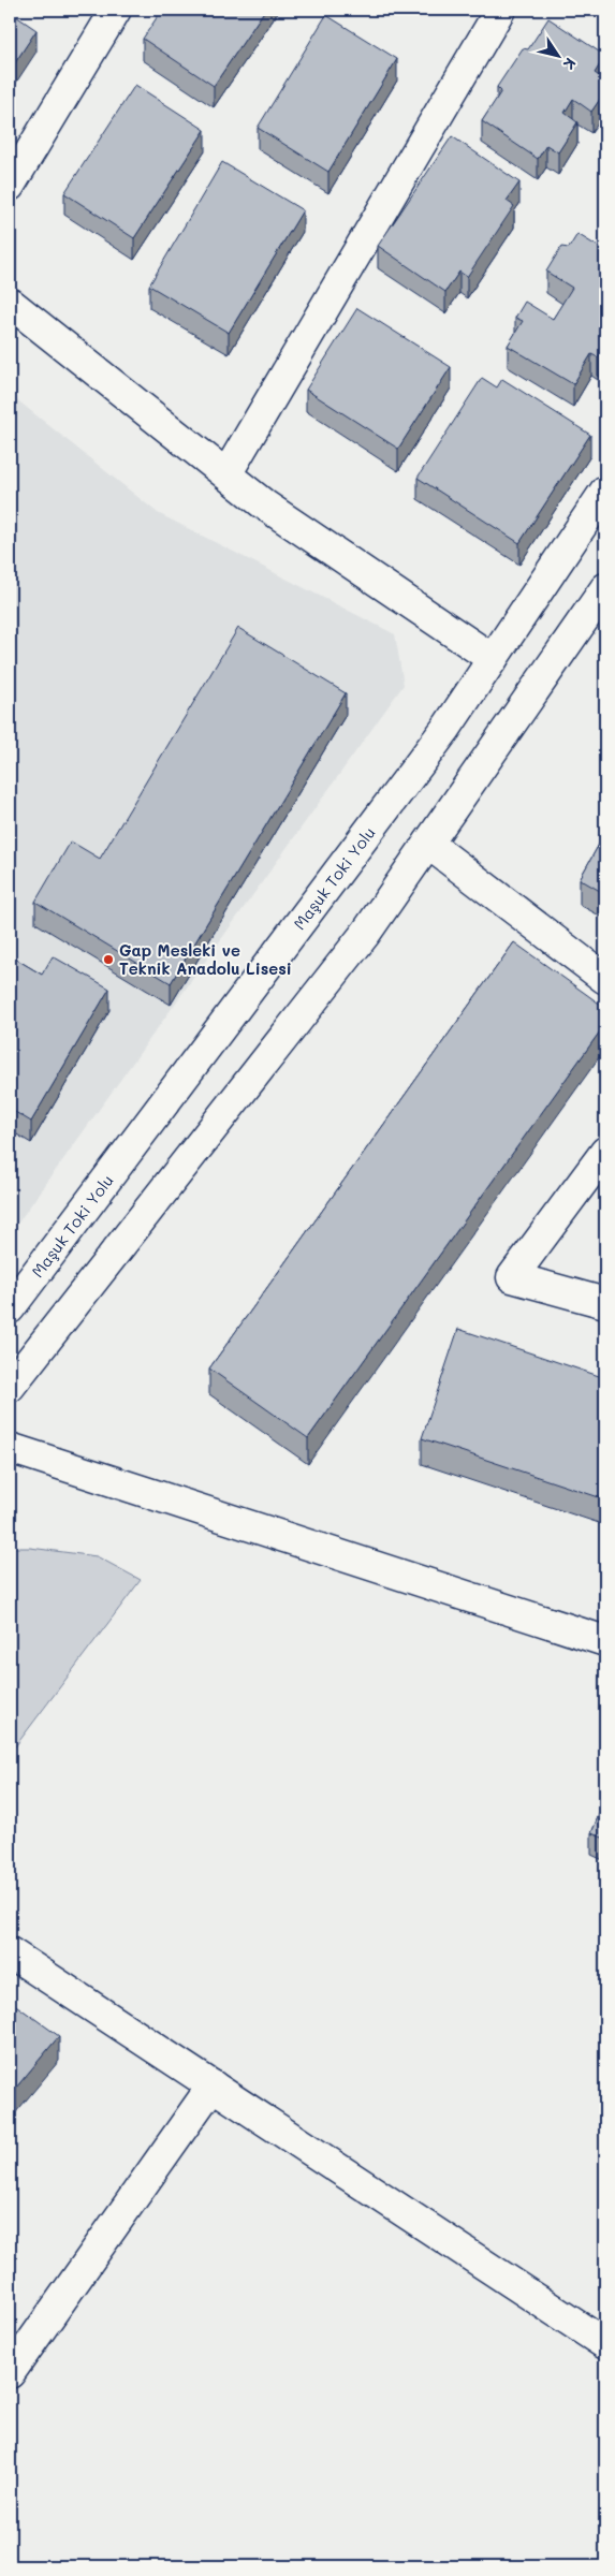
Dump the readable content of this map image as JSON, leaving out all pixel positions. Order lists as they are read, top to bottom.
{
  "streets": {
    "street": ["Maşuk Toki Yolu"]
  },
  "places": ["Gap Mesleki ve Teknik Anadolu Lisesi"],
  "north": "bottom right"
}
